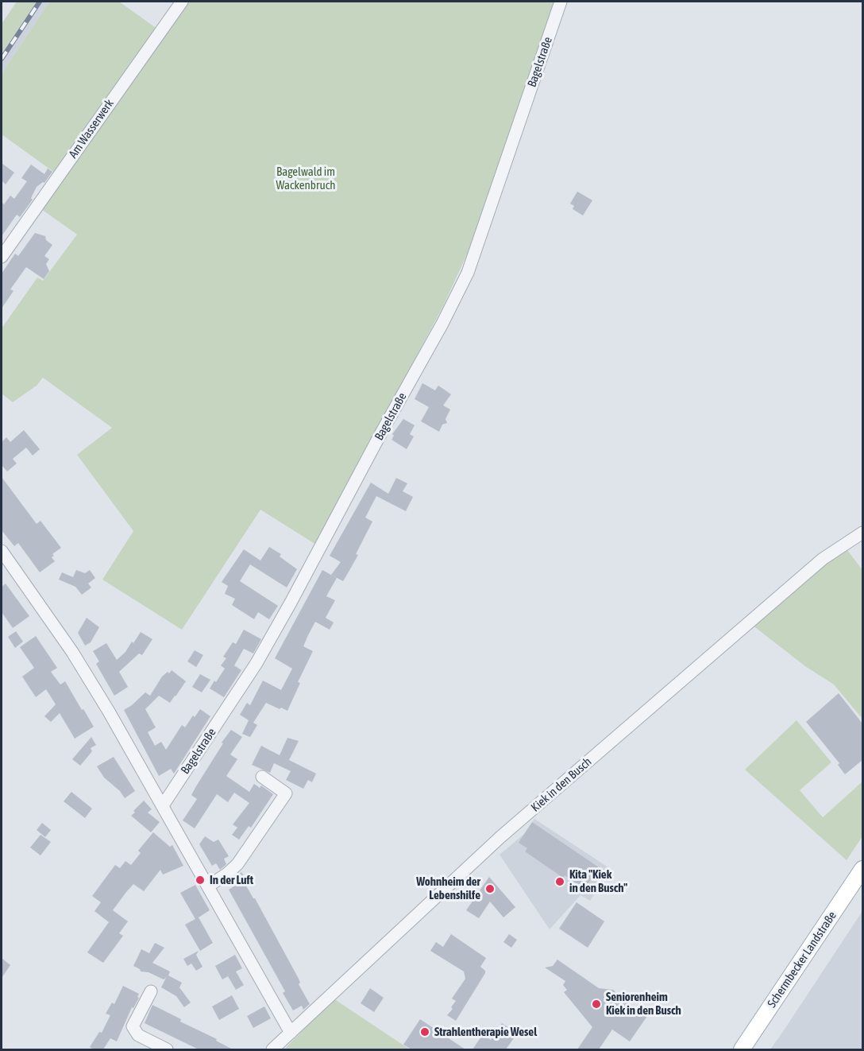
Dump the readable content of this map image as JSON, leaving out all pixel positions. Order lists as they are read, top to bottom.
{
  "streets": {
    "main road": ["Schermbecker Landstraße"],
    "street": ["Bagelstraße", "Am Wasserwerk", "Kiek in den Busch"]
  },
  "parks": ["Bagelwald im Wackenbruch"],
  "places": [
    "In der Luft",
    "Kita \"Kiek in den Busch\"",
    "Wohnheim der Lebenshilfe",
    "Seniorenheim Kiek in den Busch",
    "Strahlentherapie Wesel"
  ]
}
